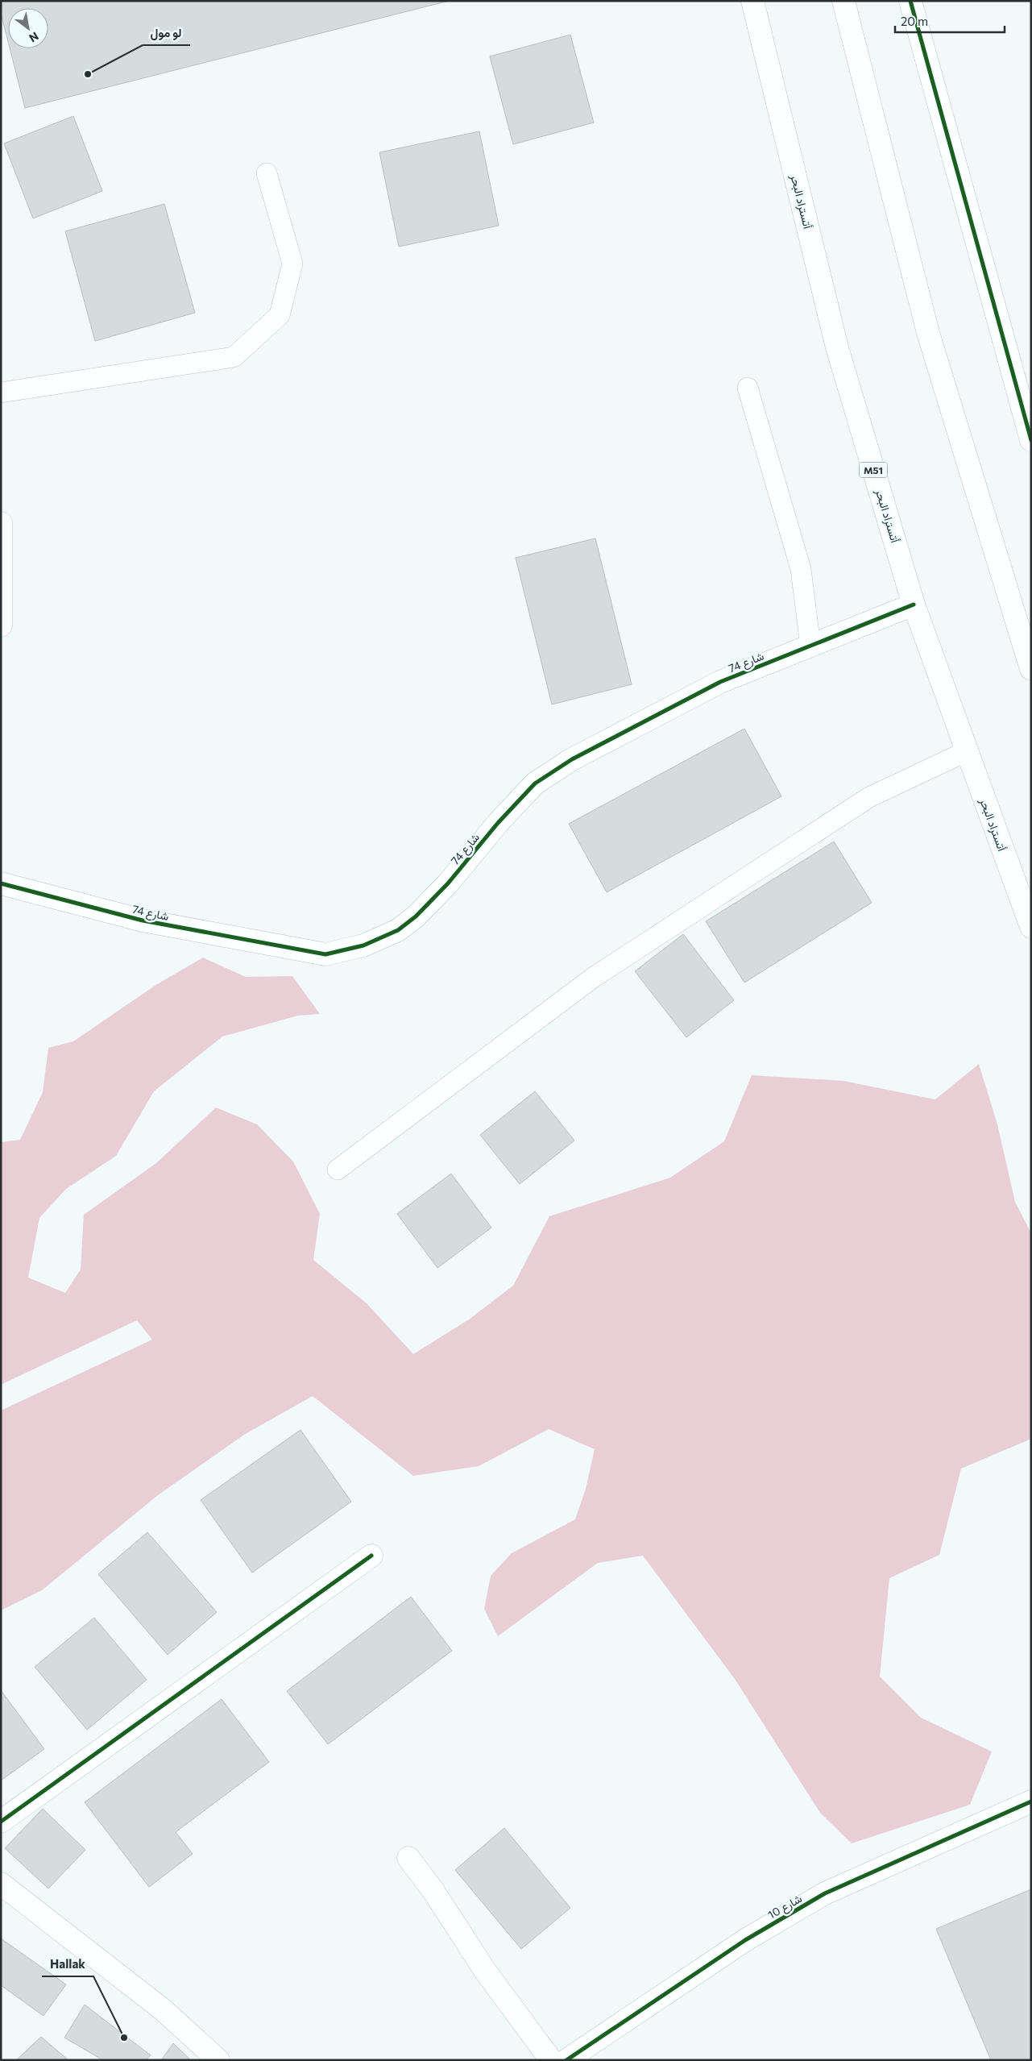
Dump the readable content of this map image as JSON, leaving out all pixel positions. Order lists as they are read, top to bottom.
{
  "streets": {
    "main road": [
      "أتستراد البحر",
      "M51",
      "شارع 74",
      "شارع 10"
    ]
  },
  "crossings": [
    ["أتستراد البحر", "شارع 74"]
  ],
  "places": ["لو مول", "Hallak"],
  "scale_bar": "20 m",
  "north": "bottom right"
}
